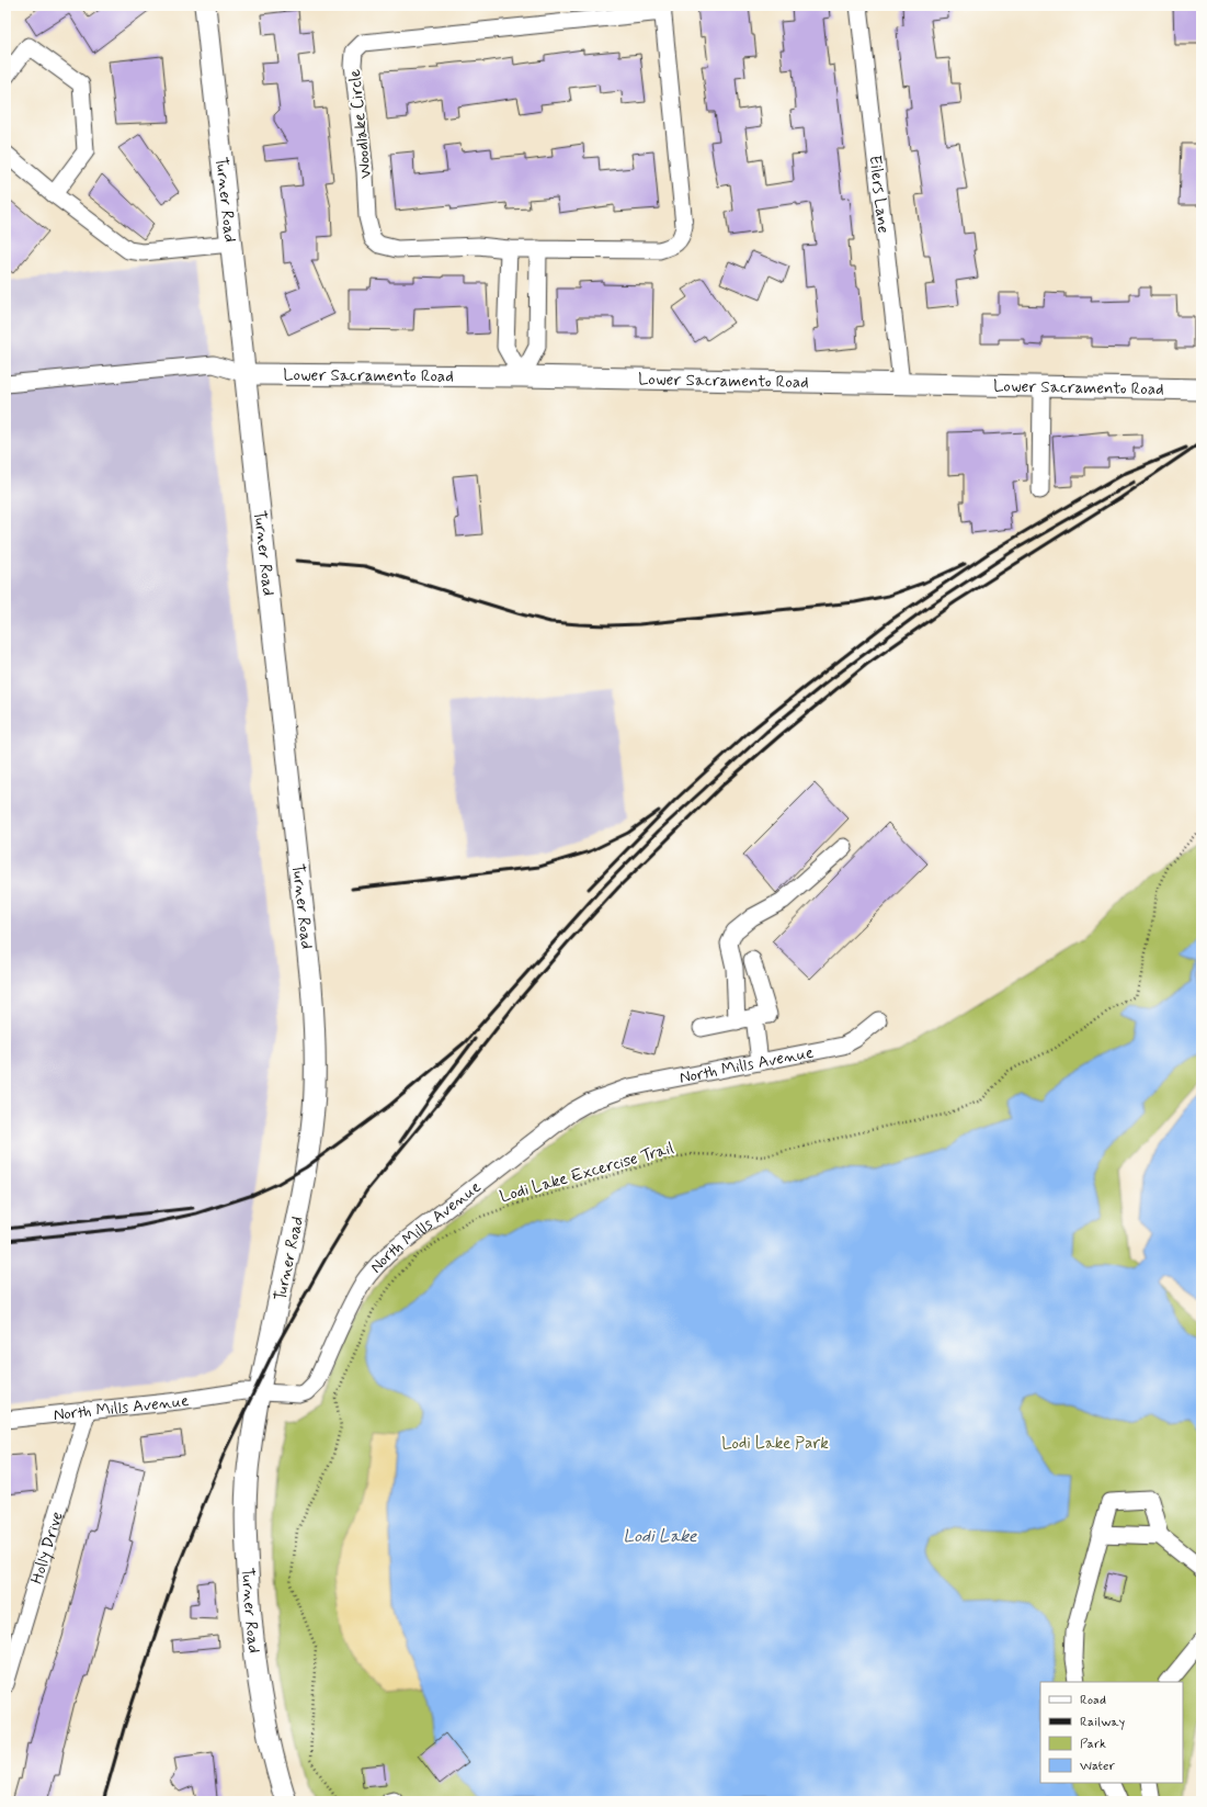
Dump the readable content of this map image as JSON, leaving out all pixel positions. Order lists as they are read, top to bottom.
{
  "streets": {
    "main road": ["Turner Road", "Lower Sacramento Road"],
    "street": [
      "Woodlake Circle",
      "Eilers Lane",
      "North Mills Avenue",
      "Holly Drive"
    ],
    "path": ["Lodi Lake Excercise Trail"]
  },
  "crossings": [
    ["Eilers Lane", "Lower Sacramento Road"],
    ["Turner Road", "Lower Sacramento Road"],
    ["Turner Road", "North Mills Avenue"],
    ["North Mills Avenue", "Holly Drive"]
  ],
  "water": ["Lodi Lake"],
  "parks": ["Lodi Lake Park"],
  "legend": [
    "Road",
    "Railway",
    "Park",
    "Water"
  ]
}
